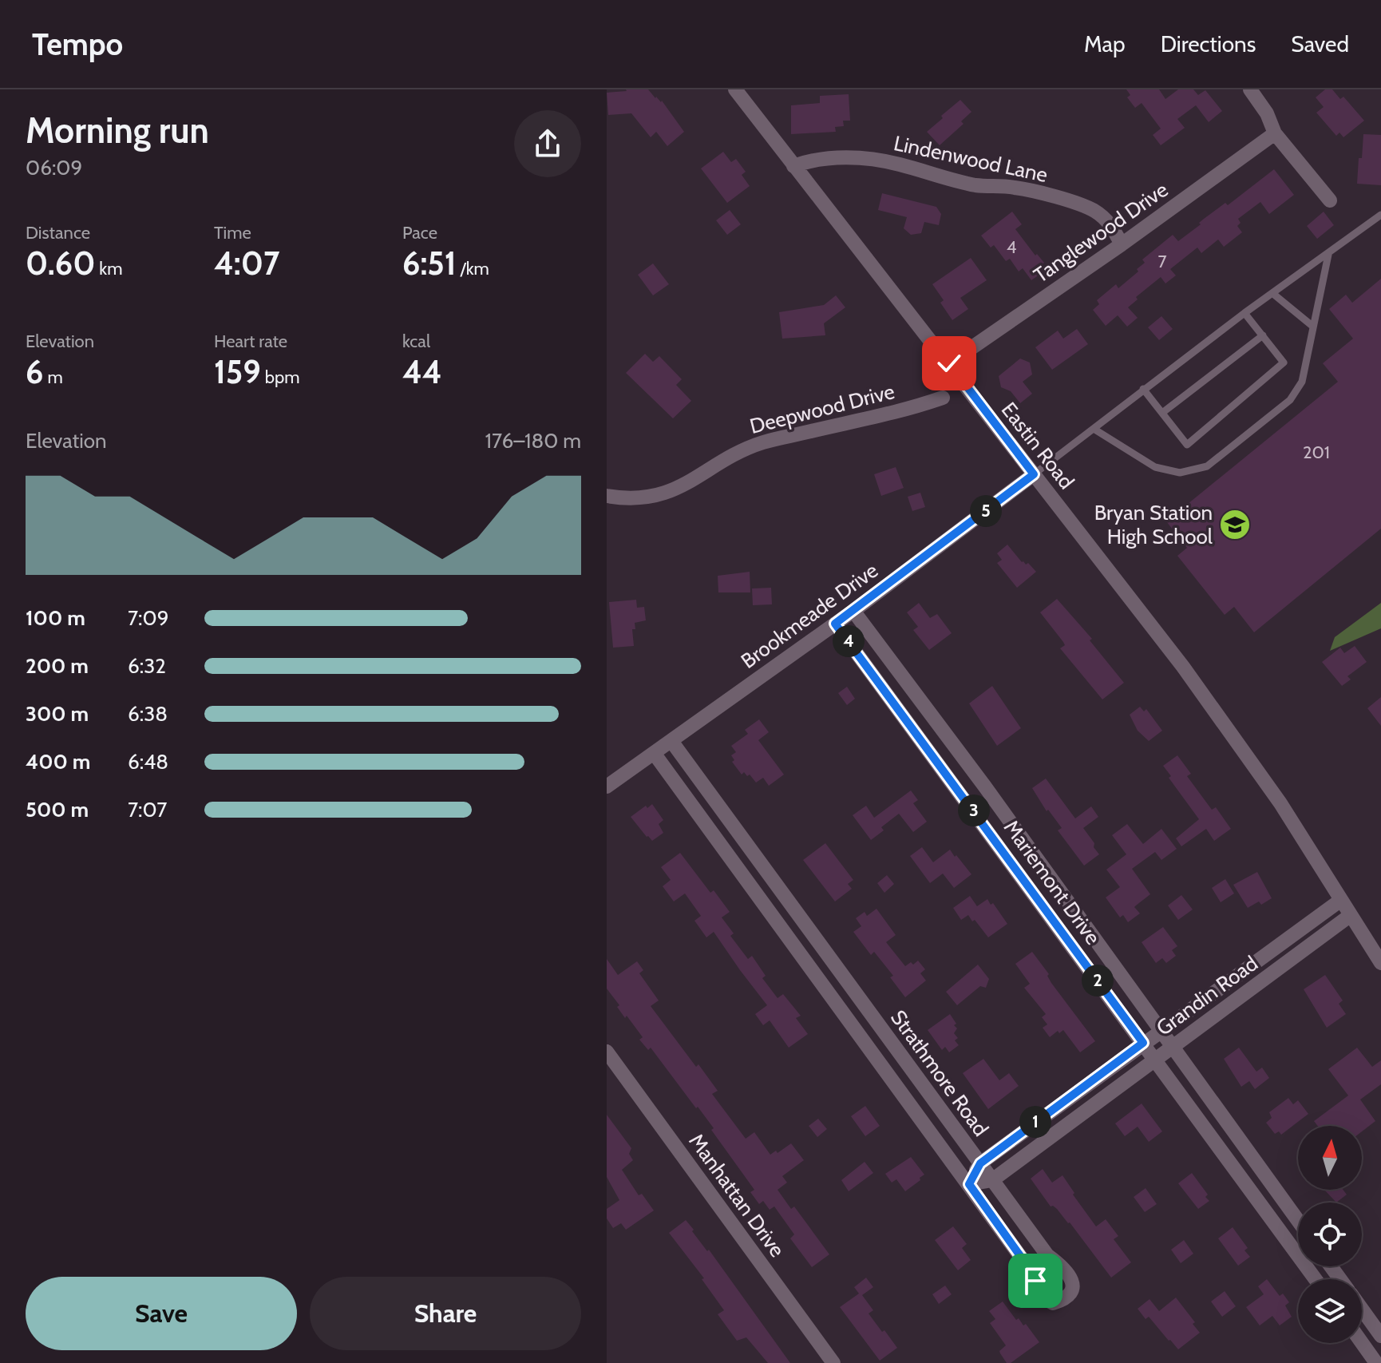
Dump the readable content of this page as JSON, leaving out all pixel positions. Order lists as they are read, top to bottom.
{
  "streets": {
    "street": [
      "Lindenwood Lane",
      "Tanglewood Drive",
      "Deepwood Drive",
      "Eastin Road",
      "Brookmeade Drive",
      "Mariemont Drive",
      "Grandin Road",
      "Strathmore Road",
      "Manhattan Drive"
    ]
  },
  "crossings": [
    ["Lindenwood Lane", "Tanglewood Drive"],
    ["Lindenwood Lane", "Eastin Road"],
    ["Tanglewood Drive", "Eastin Road"],
    ["Eastin Road", "Brookmeade Drive"],
    ["Eastin Road", "Grandin Road"],
    ["Brookmeade Drive", "Mariemont Drive"],
    ["Brookmeade Drive", "Strathmore Road"],
    ["Mariemont Drive", "Grandin Road"],
    ["Grandin Road", "Strathmore Road"]
  ],
  "places": {
    "school or university": ["Bryan Station High School"]
  },
  "house_numbers": ["4", "7", "201"],
  "north": "top",
  "page": {
    "header": "Tempo",
    "nav": ["Map", "Directions", "Saved"],
    "heading": ["Morning run", "06:09"],
    "stats": [
      ["Distance", "0.60 km"],
      ["Time", "4:07"],
      ["Pace", "6:51 /km"],
      ["Elevation", "6 m"],
      ["Heart rate", "159 bpm"],
      ["kcal", "44"]
    ],
    "chart": ["Elevation", "176–180 m"],
    "pins": [
      "5",
      "4",
      "3",
      "2",
      "1"
    ],
    "list": [
      {
        "name": "100 m",
        "note": "7:09"
      },
      {
        "name": "200 m",
        "note": "6:32"
      },
      {
        "name": "300 m",
        "note": "6:38"
      },
      {
        "name": "400 m",
        "note": "6:48"
      },
      {
        "name": "500 m",
        "note": "7:07"
      }
    ],
    "buttons": ["Save", "Share"]
  }
}
